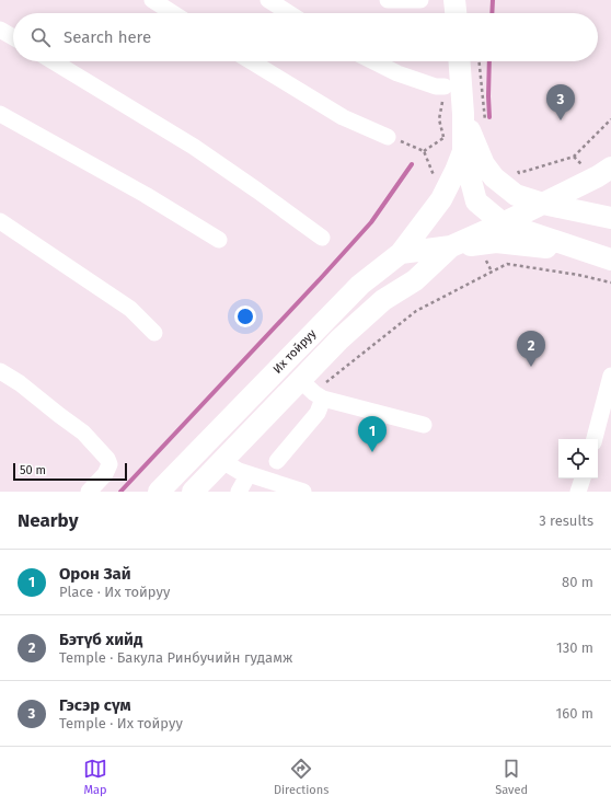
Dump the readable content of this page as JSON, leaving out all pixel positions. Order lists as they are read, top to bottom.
{
  "streets": {
    "main road": ["Их тойруу"]
  },
  "scale_bar": "50 m",
  "page": {
    "search": "Search here",
    "pins": ["3", "2", "1"],
    "scale": "50 m",
    "heading": ["Nearby", "3 results"],
    "list": [
      {
        "mark": "1",
        "name": "Орон Зай",
        "note": "Place · Их тойруу",
        "value": "80 m"
      },
      {
        "mark": "2",
        "name": "Бэтүб хийд",
        "note": "Temple · Бакула Ринбучийн гудамж",
        "value": "130 m"
      },
      {
        "mark": "3",
        "name": "Гэсэр сүм",
        "note": "Temple · Их тойруу",
        "value": "160 m"
      }
    ],
    "nav": ["Map", "Directions", "Saved"]
  }
}
